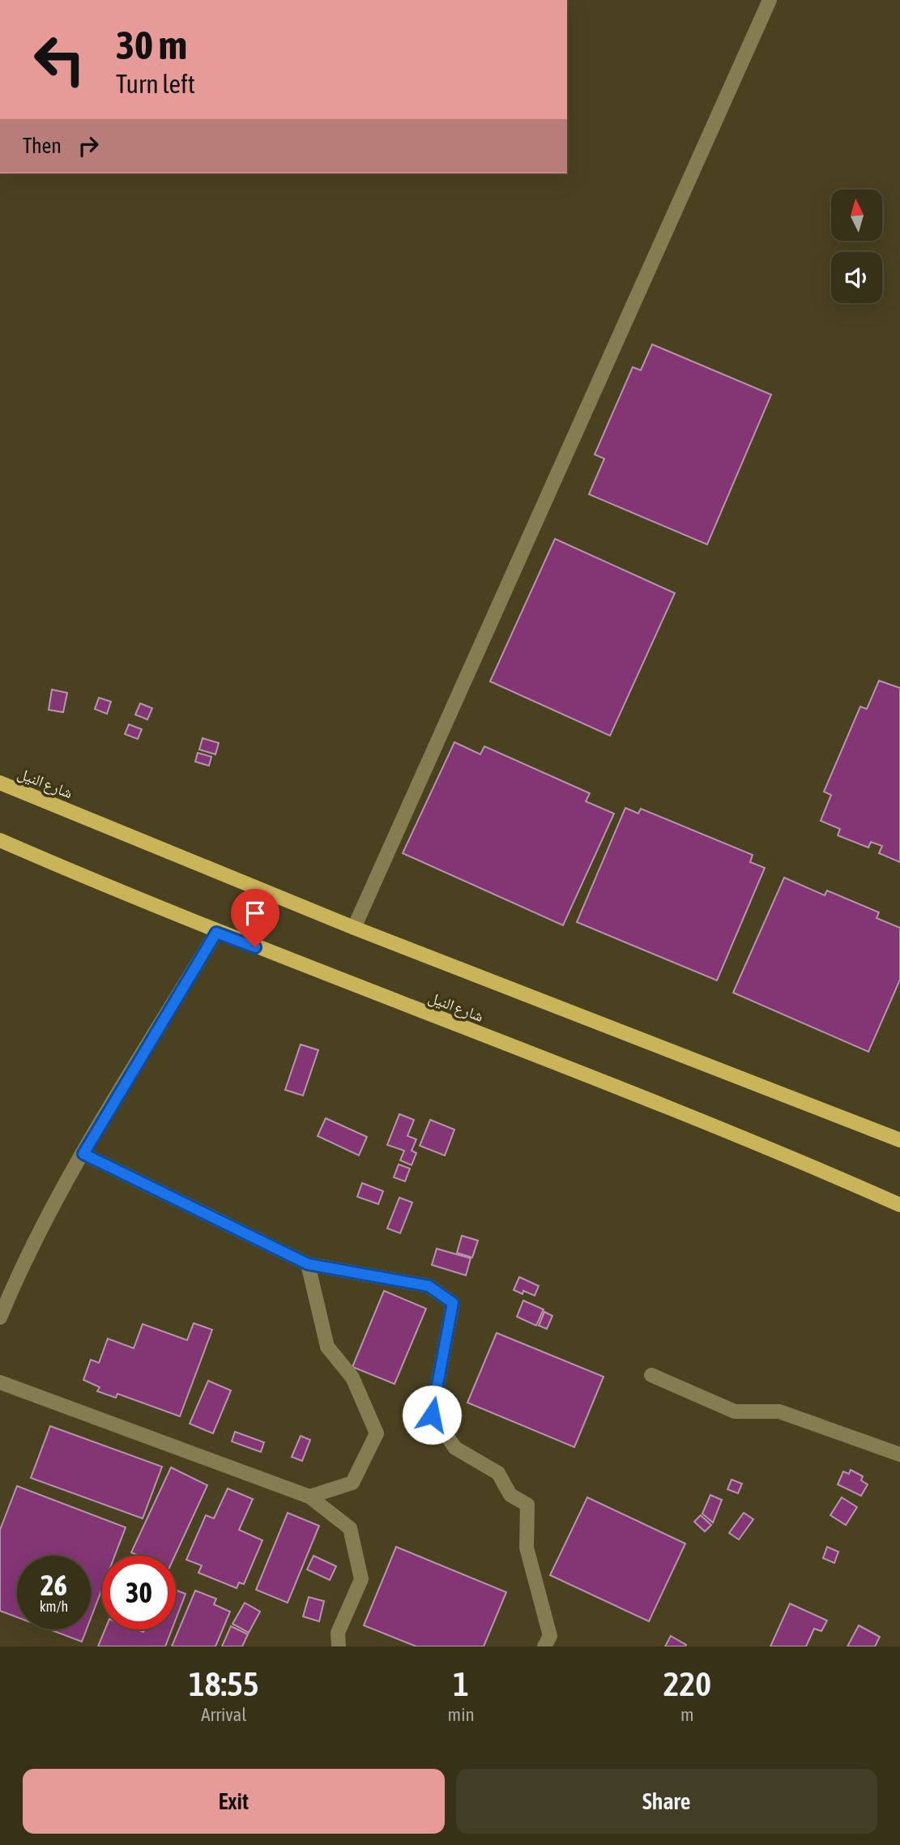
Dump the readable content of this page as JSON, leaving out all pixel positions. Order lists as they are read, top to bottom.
{
  "streets": {
    "main road": ["شارع النيل"]
  },
  "north": "top",
  "page": {
    "turn": ["30 m", "Turn left"],
    "then": "Then",
    "speed": "26 km/h",
    "limit": "30",
    "eta": [
      "18:55",
      "Arrival",
      "1",
      "min",
      "220",
      "m"
    ],
    "buttons": ["Exit", "Share"]
  }
}
